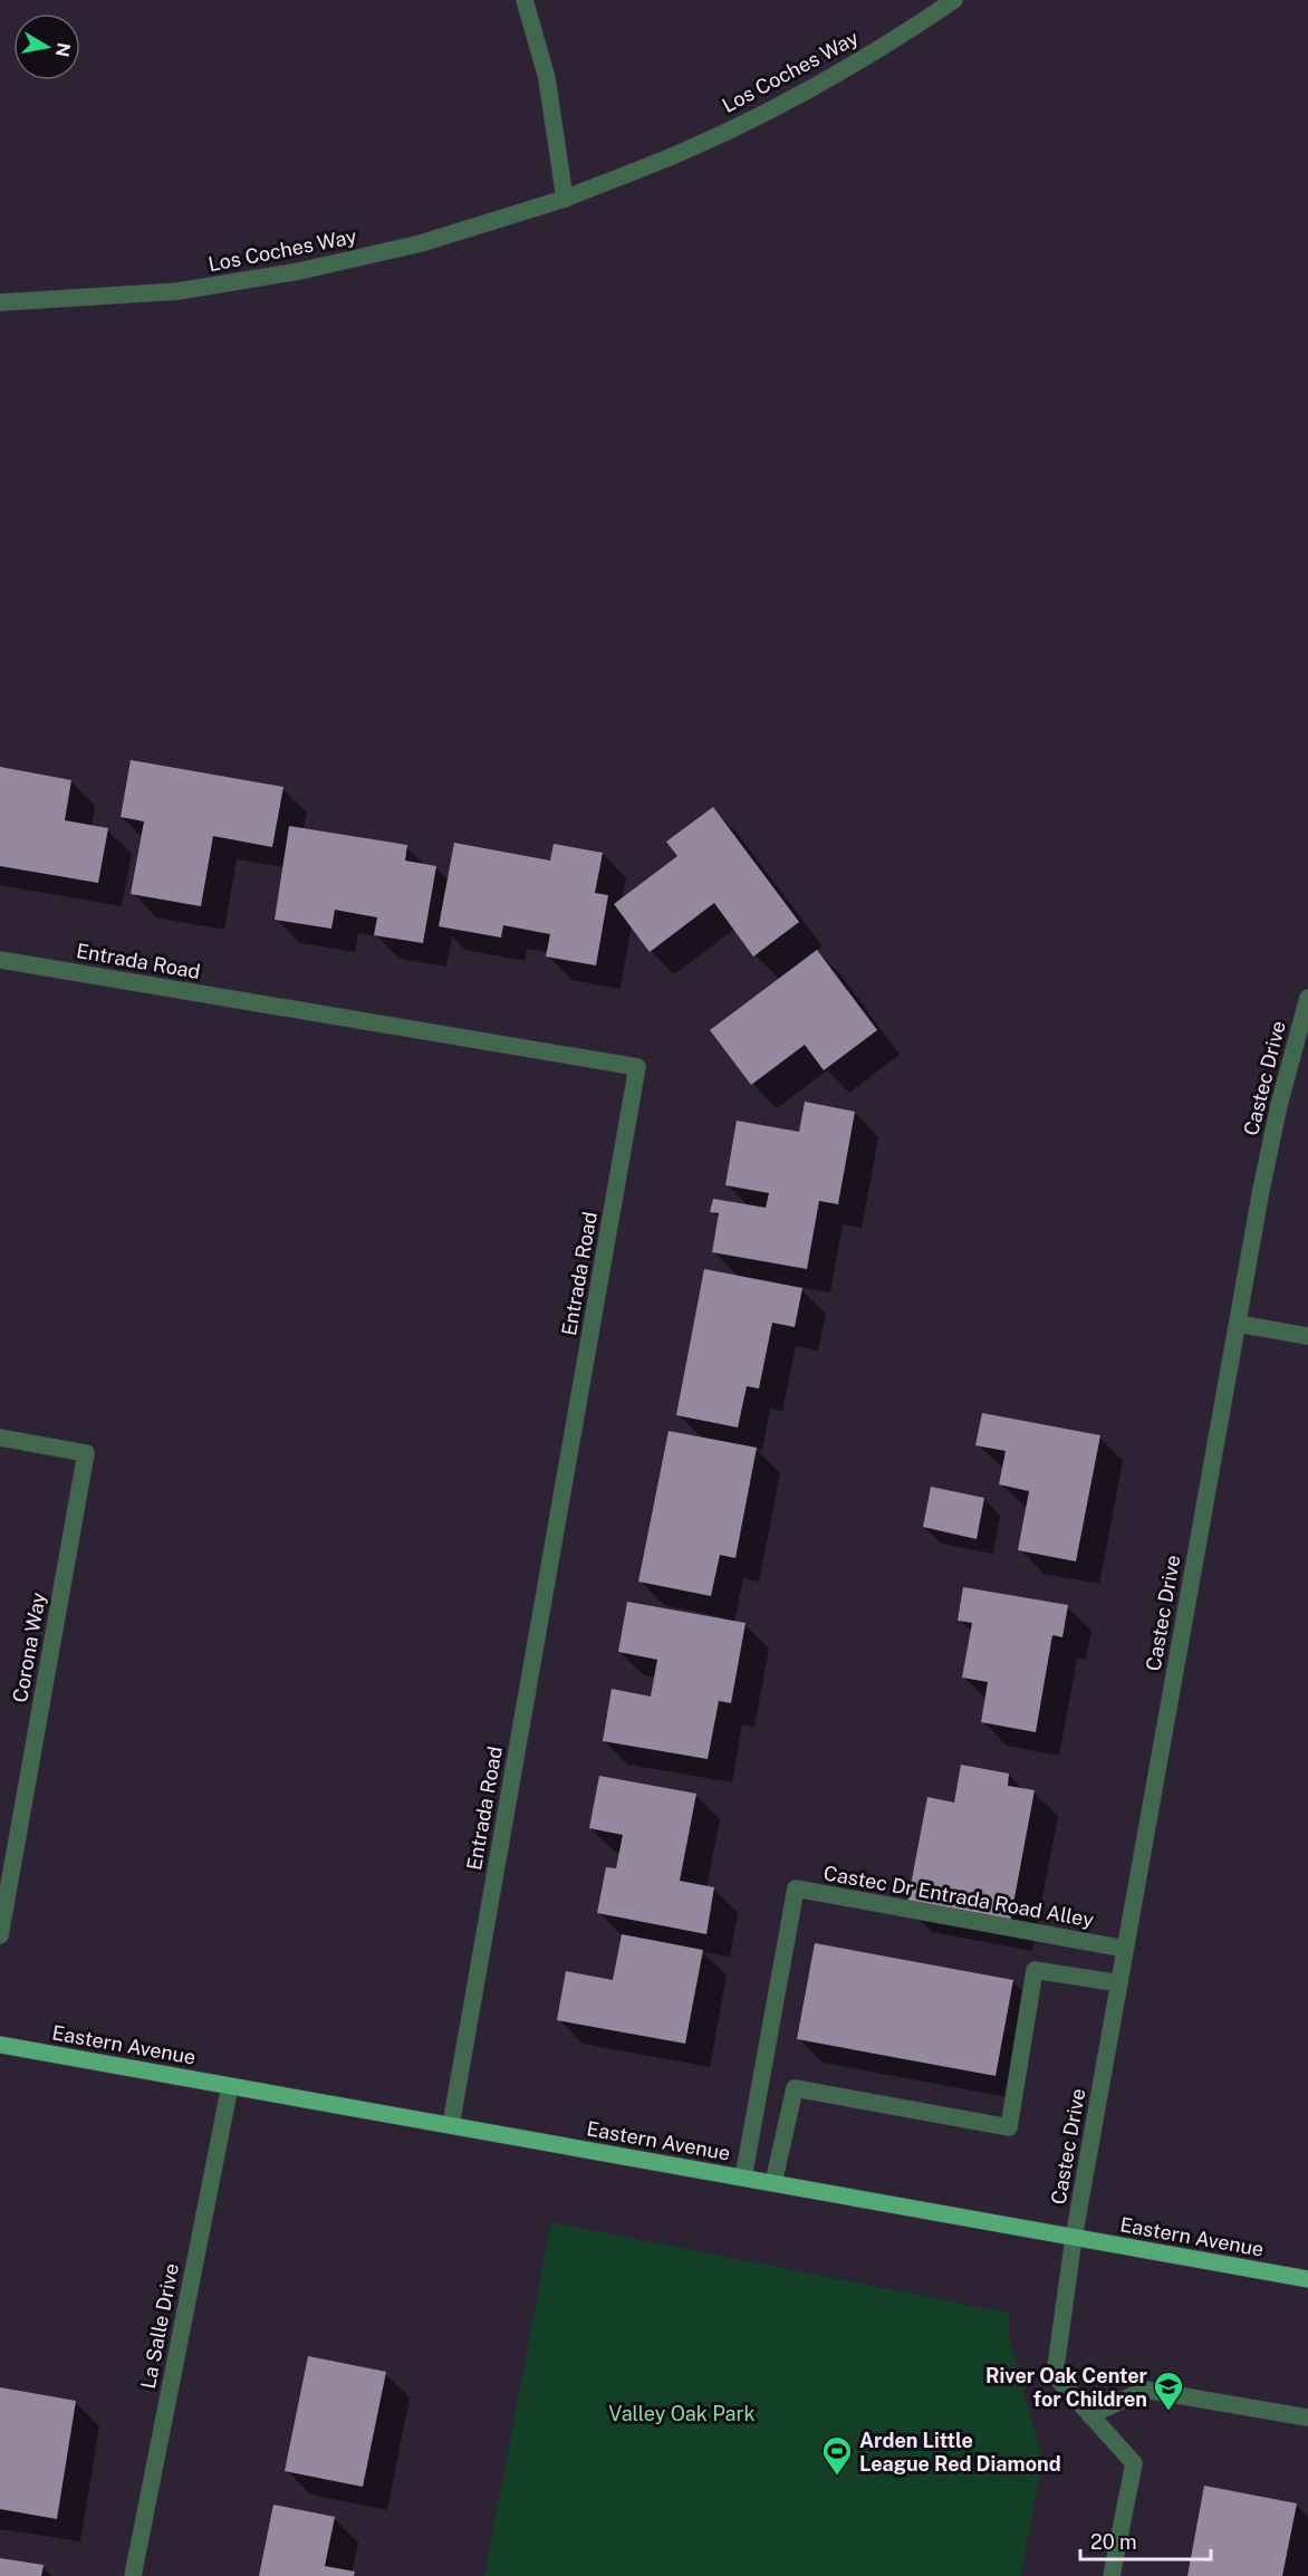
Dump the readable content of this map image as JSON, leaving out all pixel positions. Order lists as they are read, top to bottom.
{
  "streets": {
    "main road": ["Eastern Avenue"],
    "street": [
      "Los Coches Way",
      "Entrada Road",
      "Castec Drive",
      "Corona Way",
      "Castec Dr Entrada Road Alley",
      "La Salle Drive"
    ]
  },
  "crossings": [
    ["Entrada Road", "Eastern Avenue"],
    ["Castec Drive", "Castec Dr Entrada Road Alley"],
    ["Castec Drive", "Eastern Avenue"],
    ["Castec Dr Entrada Road Alley", "Eastern Avenue"],
    ["Eastern Avenue", "La Salle Drive"]
  ],
  "parks": ["Valley Oak Park"],
  "places": {
    "school or university": ["River Oak Center for Children"],
    "sports": ["Arden Little League Red Diamond"]
  },
  "scale_bar": "20 m",
  "north": "right"
}
